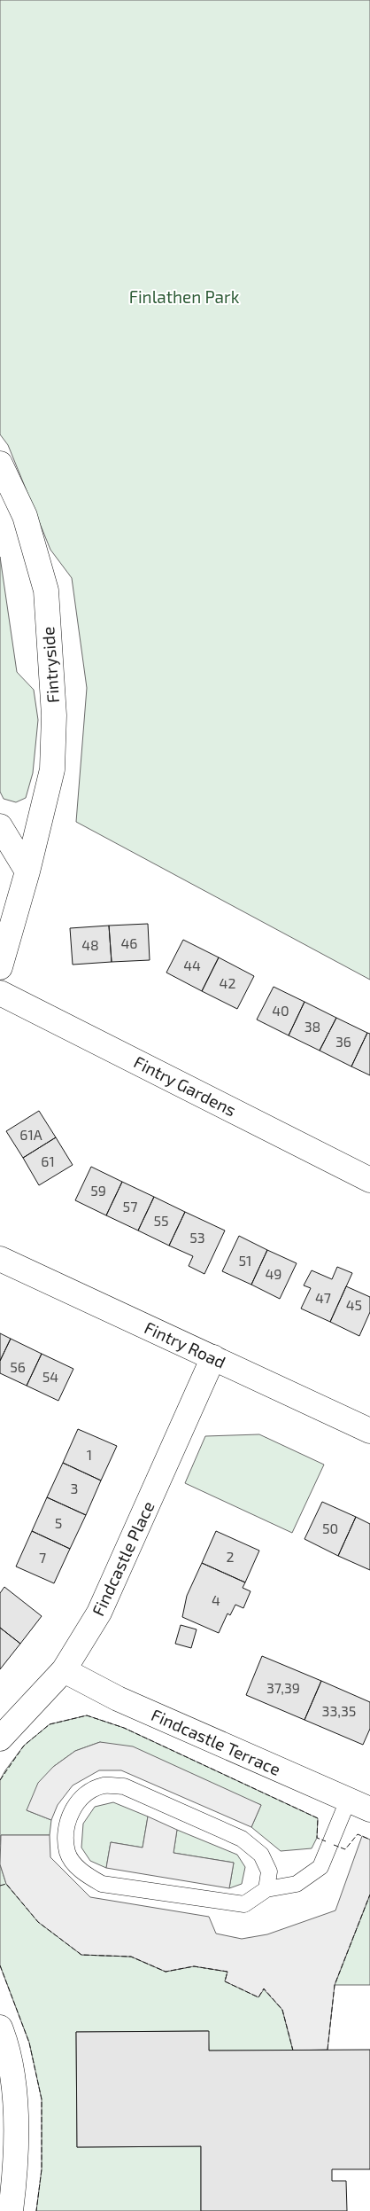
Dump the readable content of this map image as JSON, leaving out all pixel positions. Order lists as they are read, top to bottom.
{
  "streets": {
    "street": [
      "Fintryside",
      "Fintry Gardens",
      "Fintry Road",
      "Findcastle Place",
      "Findcastle Terrace"
    ]
  },
  "crossings": [
    ["Fintry Road", "Findcastle Place"],
    ["Findcastle Place", "Findcastle Terrace"]
  ],
  "parks": ["Finlathen Park"],
  "house_numbers": [
    "46",
    "48",
    "44",
    "42",
    "40",
    "38",
    "36",
    "61A",
    "61",
    "59",
    "57",
    "55",
    "53",
    "51",
    "49",
    "47",
    "45",
    "56",
    "54",
    "1",
    "3",
    "5",
    "50",
    "2",
    "7",
    "4",
    "37,39",
    "33,35"
  ]
}
